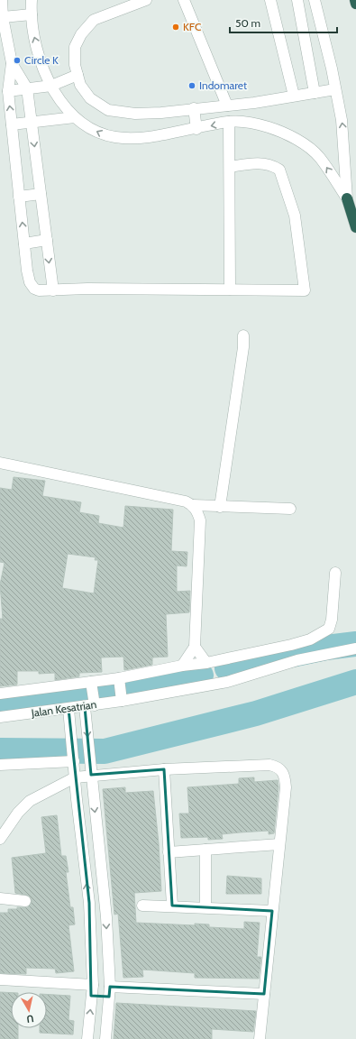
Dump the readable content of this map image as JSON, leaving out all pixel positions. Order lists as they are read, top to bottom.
{
  "streets": {
    "street": ["Jalan Kesatrian"]
  },
  "places": ["KFC", "Circle K", "Indomaret"],
  "scale_bar": "50 m",
  "north": "bottom"
}
